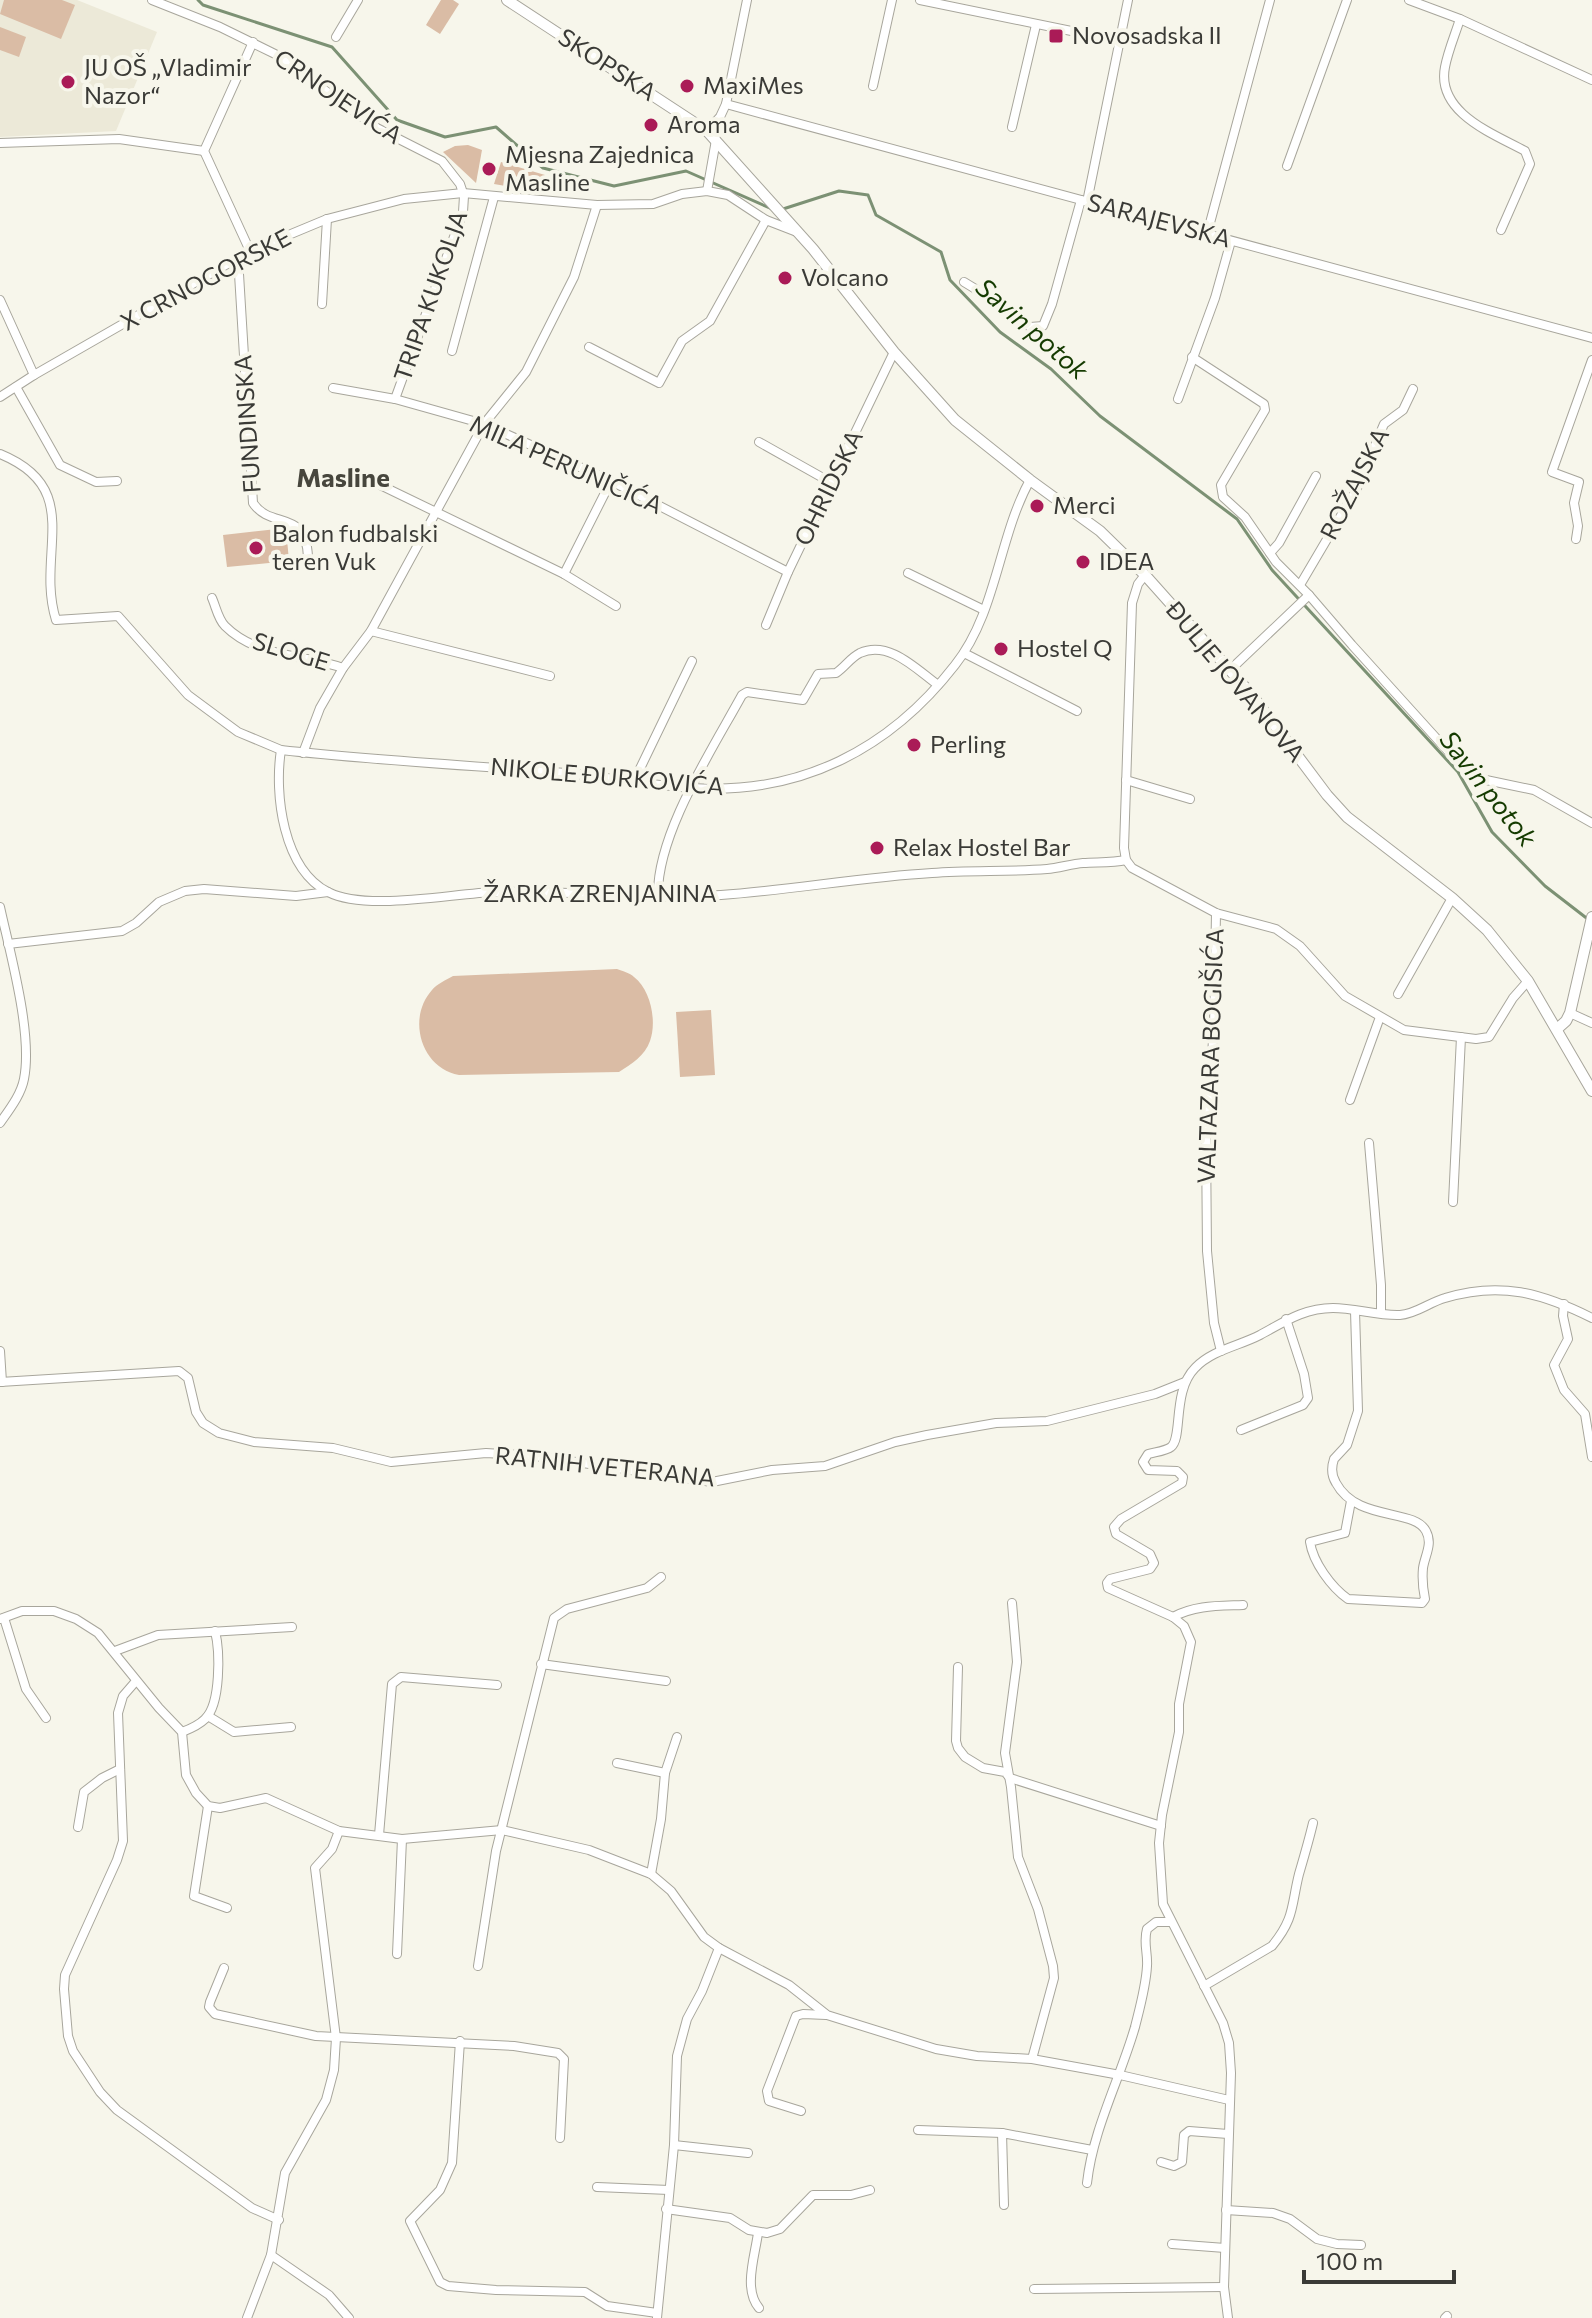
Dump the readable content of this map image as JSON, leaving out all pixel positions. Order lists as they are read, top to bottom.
{
  "streets": {
    "street": [
      "SKOPSKA",
      "CRNOJEVIĆA",
      "SARAJEVSKA",
      "X CRNOGORSKE",
      "TRIPA KUKOLJA",
      "FUNDINSKA",
      "MILA PERUNIČIĆA",
      "ROŽAJSKA",
      "OHRIDSKA",
      "SLOGE",
      "ĐULJE JOVANOVA",
      "NIKOLE ĐURKOVIĆA",
      "ŽARKA ZRENJANINA",
      "VALTAZARA BOGIŠIĆA",
      "RATNIH VETERANA"
    ]
  },
  "crossings": [
    ["SKOPSKA", "ĐULJE JOVANOVA"],
    ["CRNOJEVIĆA", "X CRNOGORSKE"],
    ["CRNOJEVIĆA", "TRIPA KUKOLJA"],
    ["X CRNOGORSKE", "TRIPA KUKOLJA"],
    ["X CRNOGORSKE", "FUNDINSKA"],
    ["TRIPA KUKOLJA", "MILA PERUNIČIĆA"],
    ["MILA PERUNIČIĆA", "OHRIDSKA"],
    ["OHRIDSKA", "ĐULJE JOVANOVA"],
    ["ĐULJE JOVANOVA", "NIKOLE ĐURKOVIĆA"],
    ["ŽARKA ZRENJANINA", "VALTAZARA BOGIŠIĆA"],
    ["VALTAZARA BOGIŠIĆA", "RATNIH VETERANA"]
  ],
  "districts": ["Masline"],
  "water": ["Savin potok"],
  "places": {
    "transit": ["Novosadska II"],
    "other": [
      "JU OŠ „Vladimir Nazor“",
      "MaxiMes",
      "Aroma",
      "Mjesna Zajednica Masline",
      "Volcano",
      "Merci",
      "Balon fudbalski teren Vuk",
      "IDEA",
      "Hostel Q",
      "Perling",
      "Relax Hostel Bar"
    ]
  },
  "scale_bar": "100 m"
}
